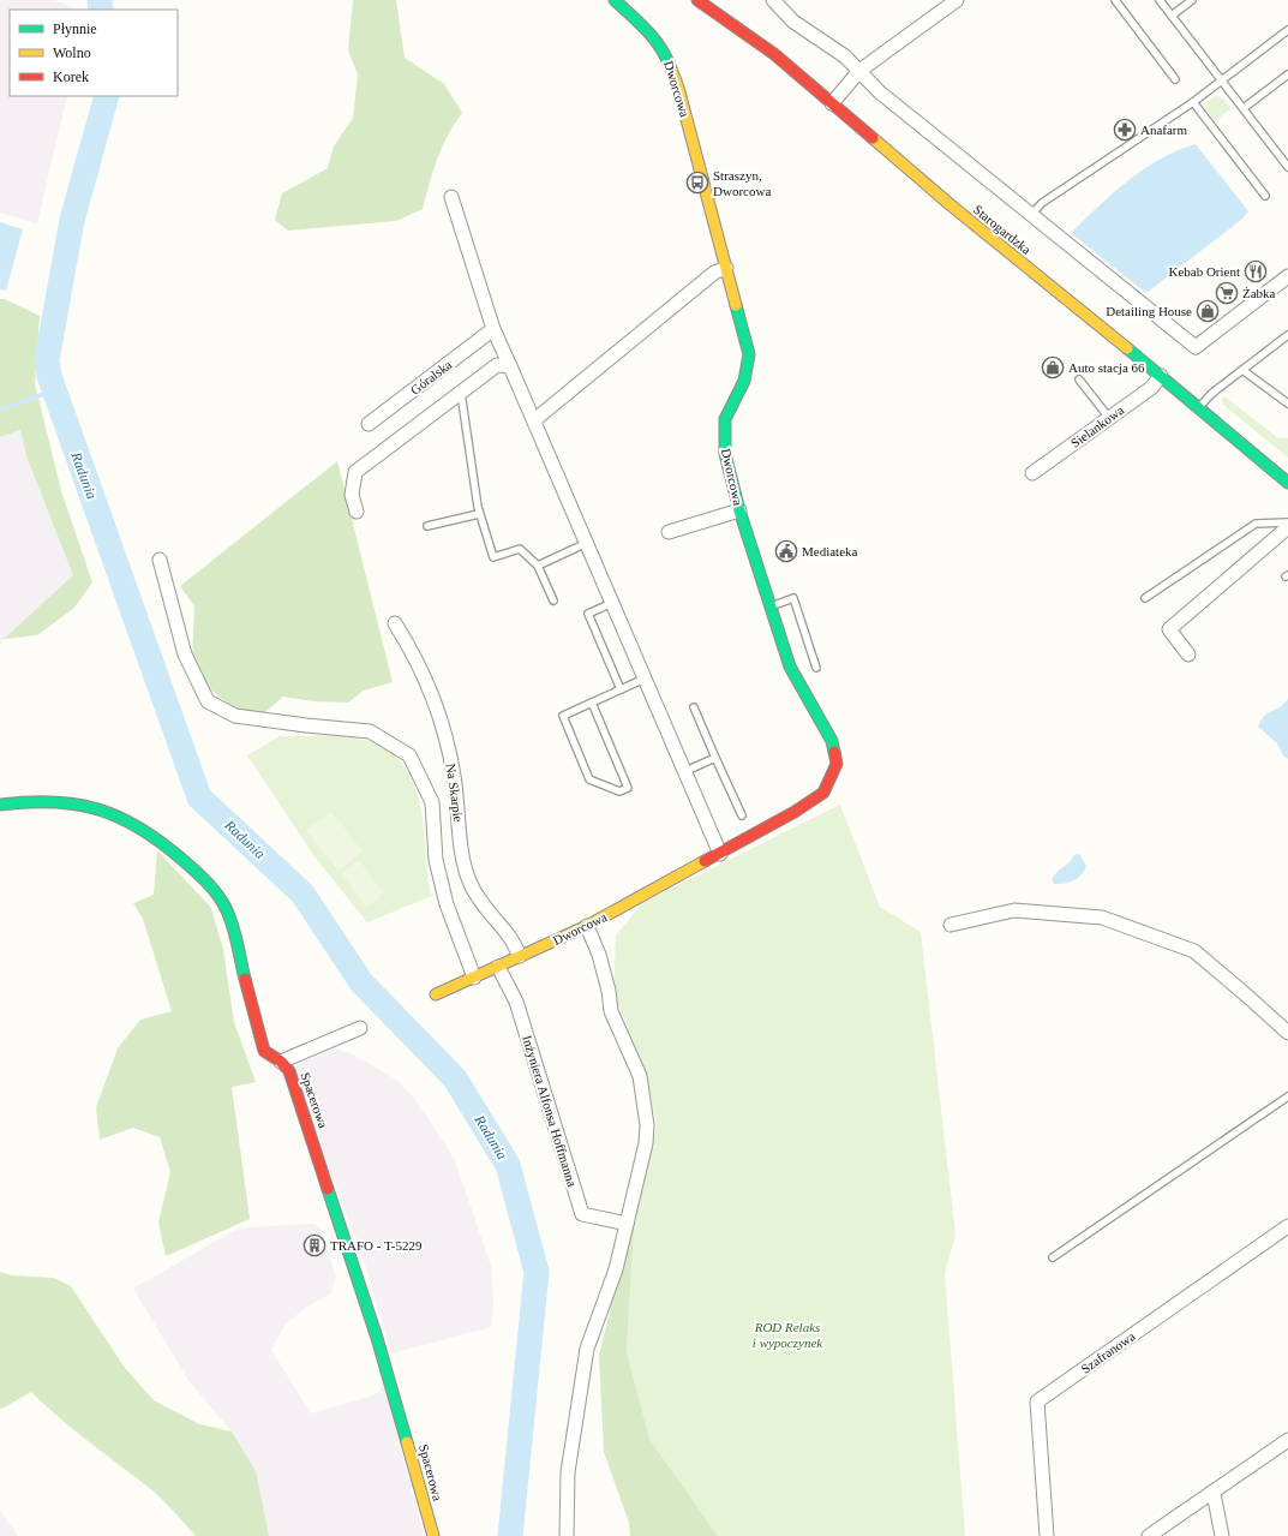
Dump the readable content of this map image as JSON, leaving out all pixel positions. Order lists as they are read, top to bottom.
{
  "streets": {
    "street": [
      "Dworcowa",
      "Starogardzka",
      "Góralska",
      "Sielankowa",
      "Na Skarpie",
      "Spacerowa",
      "Inżyniera Alfonsa Hoffmanna",
      "Szafranowa"
    ]
  },
  "crossings": [
    ["Dworcowa", "Na Skarpie"],
    ["Dworcowa", "Inżyniera Alfonsa Hoffmanna"],
    ["Starogardzka", "Sielankowa"]
  ],
  "water": ["Radunia"],
  "parks": ["ROD Relaks i wypoczynek"],
  "places": {
    "pharmacy": ["Anafarm"],
    "bus stop": ["Straszyn, Dworcowa"],
    "restaurant": ["Kebab Orient"],
    "supermarket": ["Żabka"],
    "shop": ["Detailing House", "Auto stacja 66"],
    "public building": ["Mediateka"],
    "building": ["TRAFO - T-5229"]
  },
  "legend": ["Płynnie", "Wolno", "Korek"]
}
